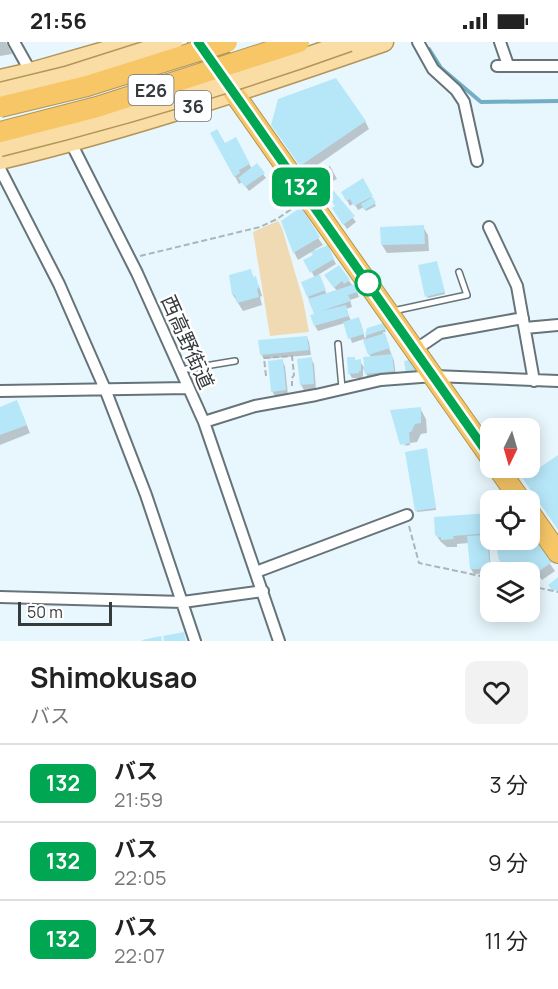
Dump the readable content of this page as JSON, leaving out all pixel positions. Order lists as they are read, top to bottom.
{
  "streets": {
    "highway": ["E26"],
    "main road": ["36"],
    "street": ["西高野街道"]
  },
  "crossings": [
    ["36", "西高野街道"]
  ],
  "lines": ["bus line 132"],
  "scale_bar": "50 m",
  "north": "bottom",
  "page": {
    "status": "21:56",
    "on_map": "132",
    "scale": "50 m",
    "heading": ["Shimokusao", "バス"],
    "list": [
      {
        "mark": "132",
        "name": "バス",
        "note": "21:59",
        "value": "3 分"
      },
      {
        "mark": "132",
        "name": "バス",
        "note": "22:05",
        "value": "9 分"
      },
      {
        "mark": "132",
        "name": "バス",
        "note": "22:07",
        "value": "11 分"
      }
    ]
  }
}
